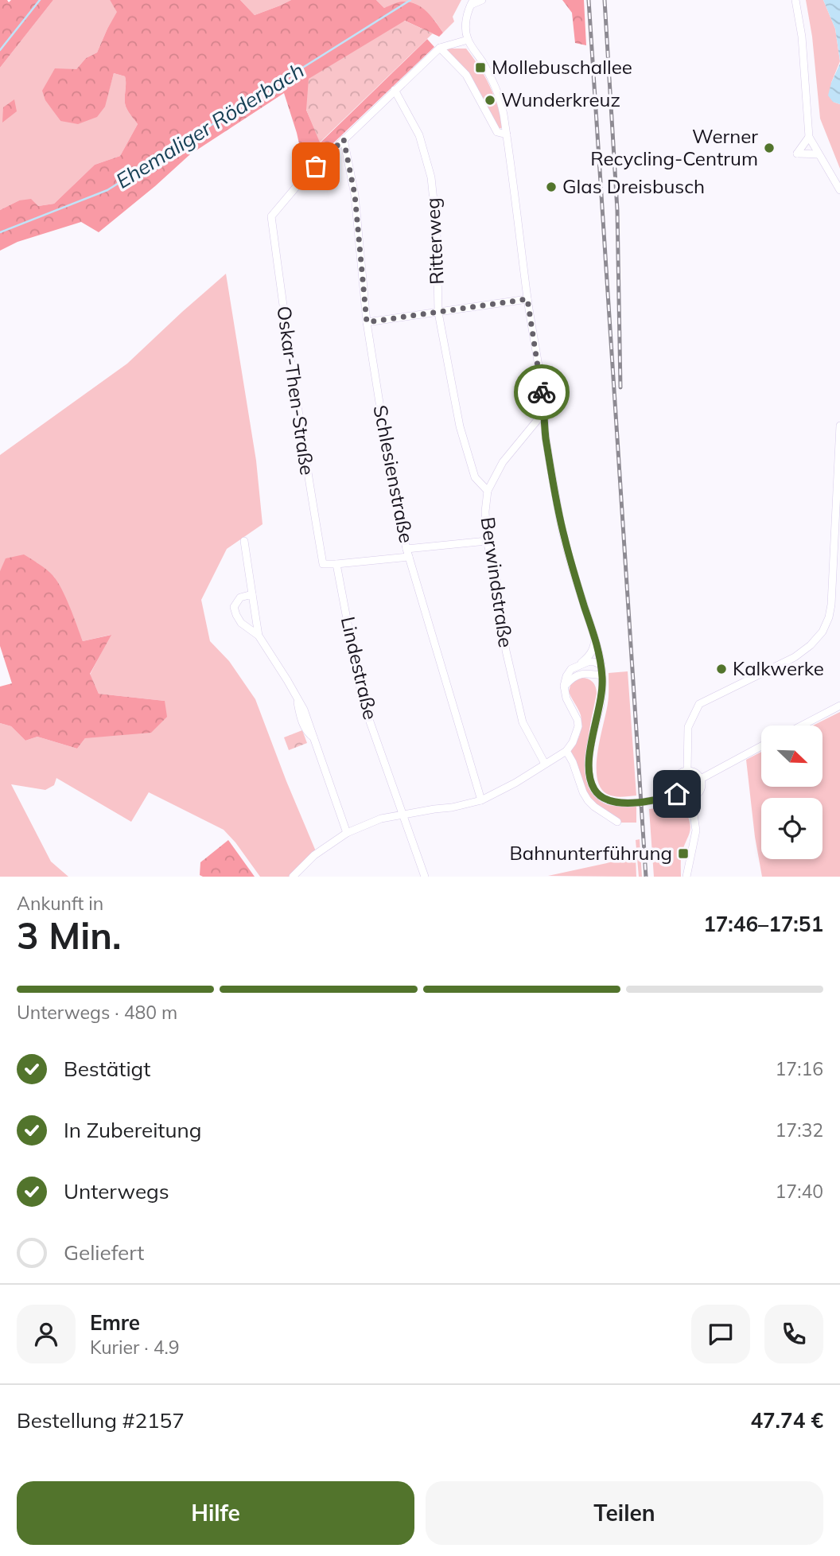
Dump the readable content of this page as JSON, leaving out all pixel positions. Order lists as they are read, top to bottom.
{
  "streets": {
    "street": [
      "Ritterweg",
      "Oskar-Then-Straße",
      "Schlesienstraße",
      "Berwindstraße",
      "Lindestraße"
    ]
  },
  "crossings": [
    ["Ritterweg", "Berwindstraße"],
    ["Oskar-Then-Straße", "Schlesienstraße"],
    ["Oskar-Then-Straße", "Lindestraße"]
  ],
  "water": ["Ehemaliger Röderbach"],
  "places": {
    "transit": ["Mollebuschallee", "Bahnunterführung"],
    "other": [
      "Wunderkreuz",
      "Werner Recycling-Centrum",
      "Glas Dreisbusch",
      "Kalkwerke"
    ]
  },
  "north": "bottom right",
  "page": {
    "heading": ["3 Min.", "Ankunft in", "17:46–17:51"],
    "panel": [
      "Emre",
      "Kurier · 4.9",
      "Bestellung #2157",
      "47.74 €"
    ],
    "bar": "Unterwegs · 480 m",
    "list": [
      ["Bestätigt", "17:16"],
      ["In Zubereitung", "17:32"],
      ["Unterwegs", "17:40"],
      "Geliefert"
    ],
    "buttons": ["Hilfe", "Teilen"]
  }
}
